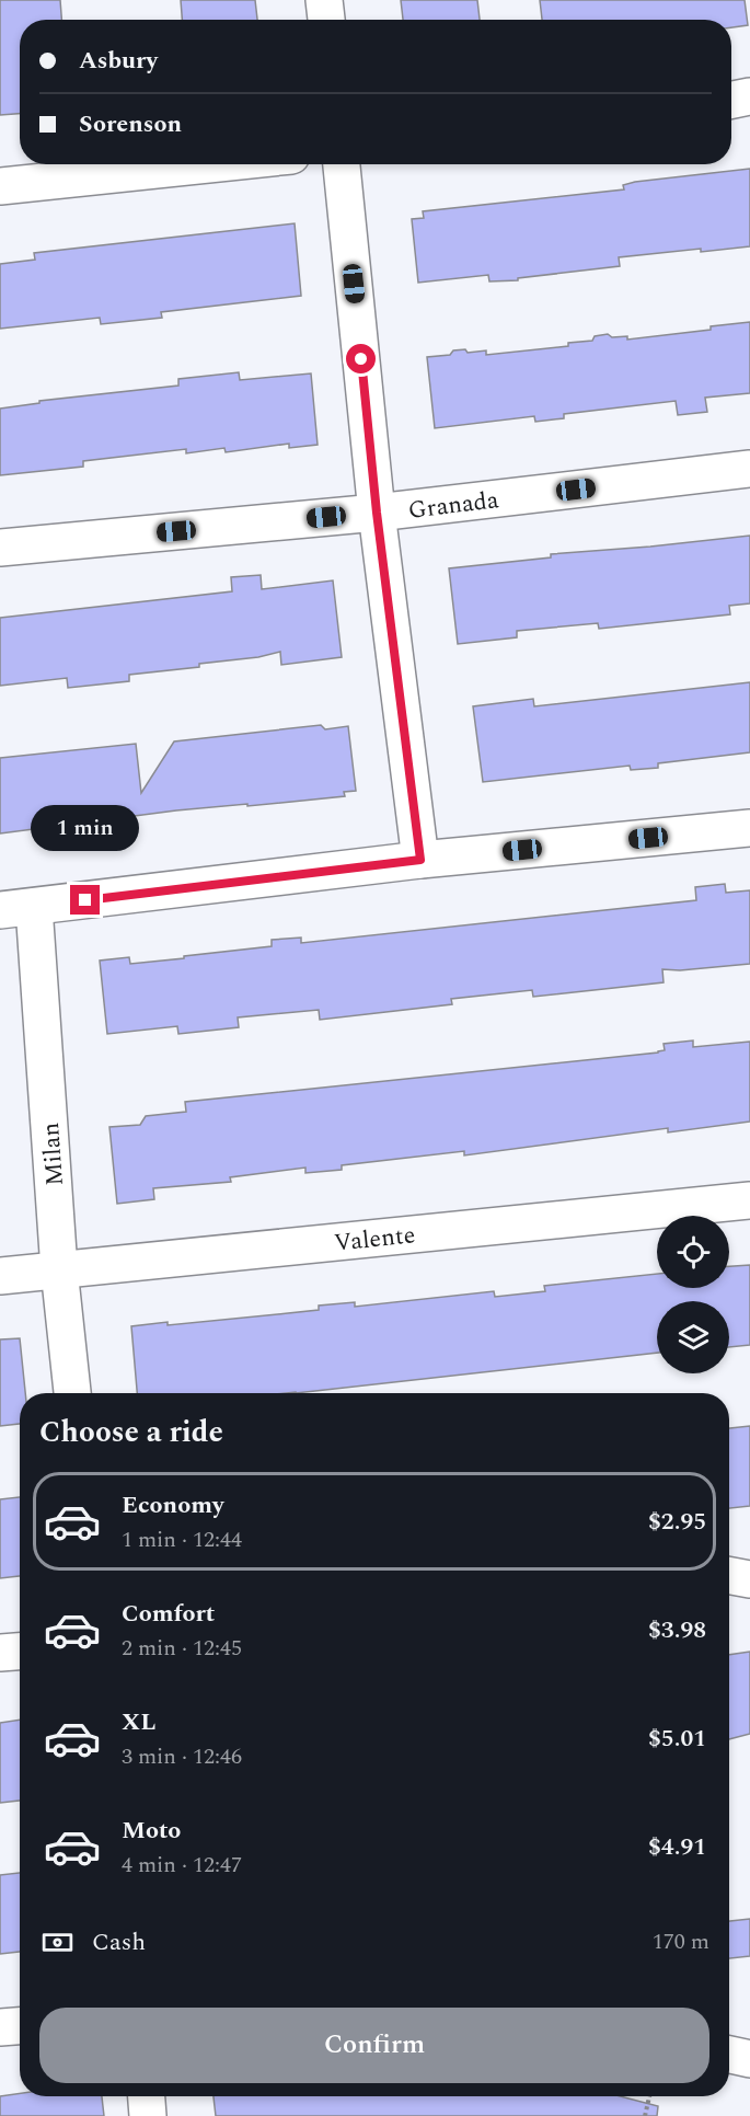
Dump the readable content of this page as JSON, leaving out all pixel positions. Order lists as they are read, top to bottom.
{
  "streets": {
    "street": ["Granada", "Milan", "Valente"]
  },
  "crossings": [
    ["Milan", "Valente"]
  ],
  "page": {
    "banner": ["Asbury", "Sorenson"],
    "bubble": "1 min",
    "heading": "Choose a ride",
    "list": [
      {
        "name": "Economy",
        "note": "1 min · 12:44",
        "value": "$2.95"
      },
      {
        "name": "Comfort",
        "note": "2 min · 12:45",
        "value": "$3.98"
      },
      {
        "name": "XL",
        "note": "3 min · 12:46",
        "value": "$5.01"
      },
      {
        "name": "Moto",
        "note": "4 min · 12:47",
        "value": "$4.91"
      }
    ],
    "pay": ["Cash", "170 m"],
    "buttons": "Confirm"
  }
}
